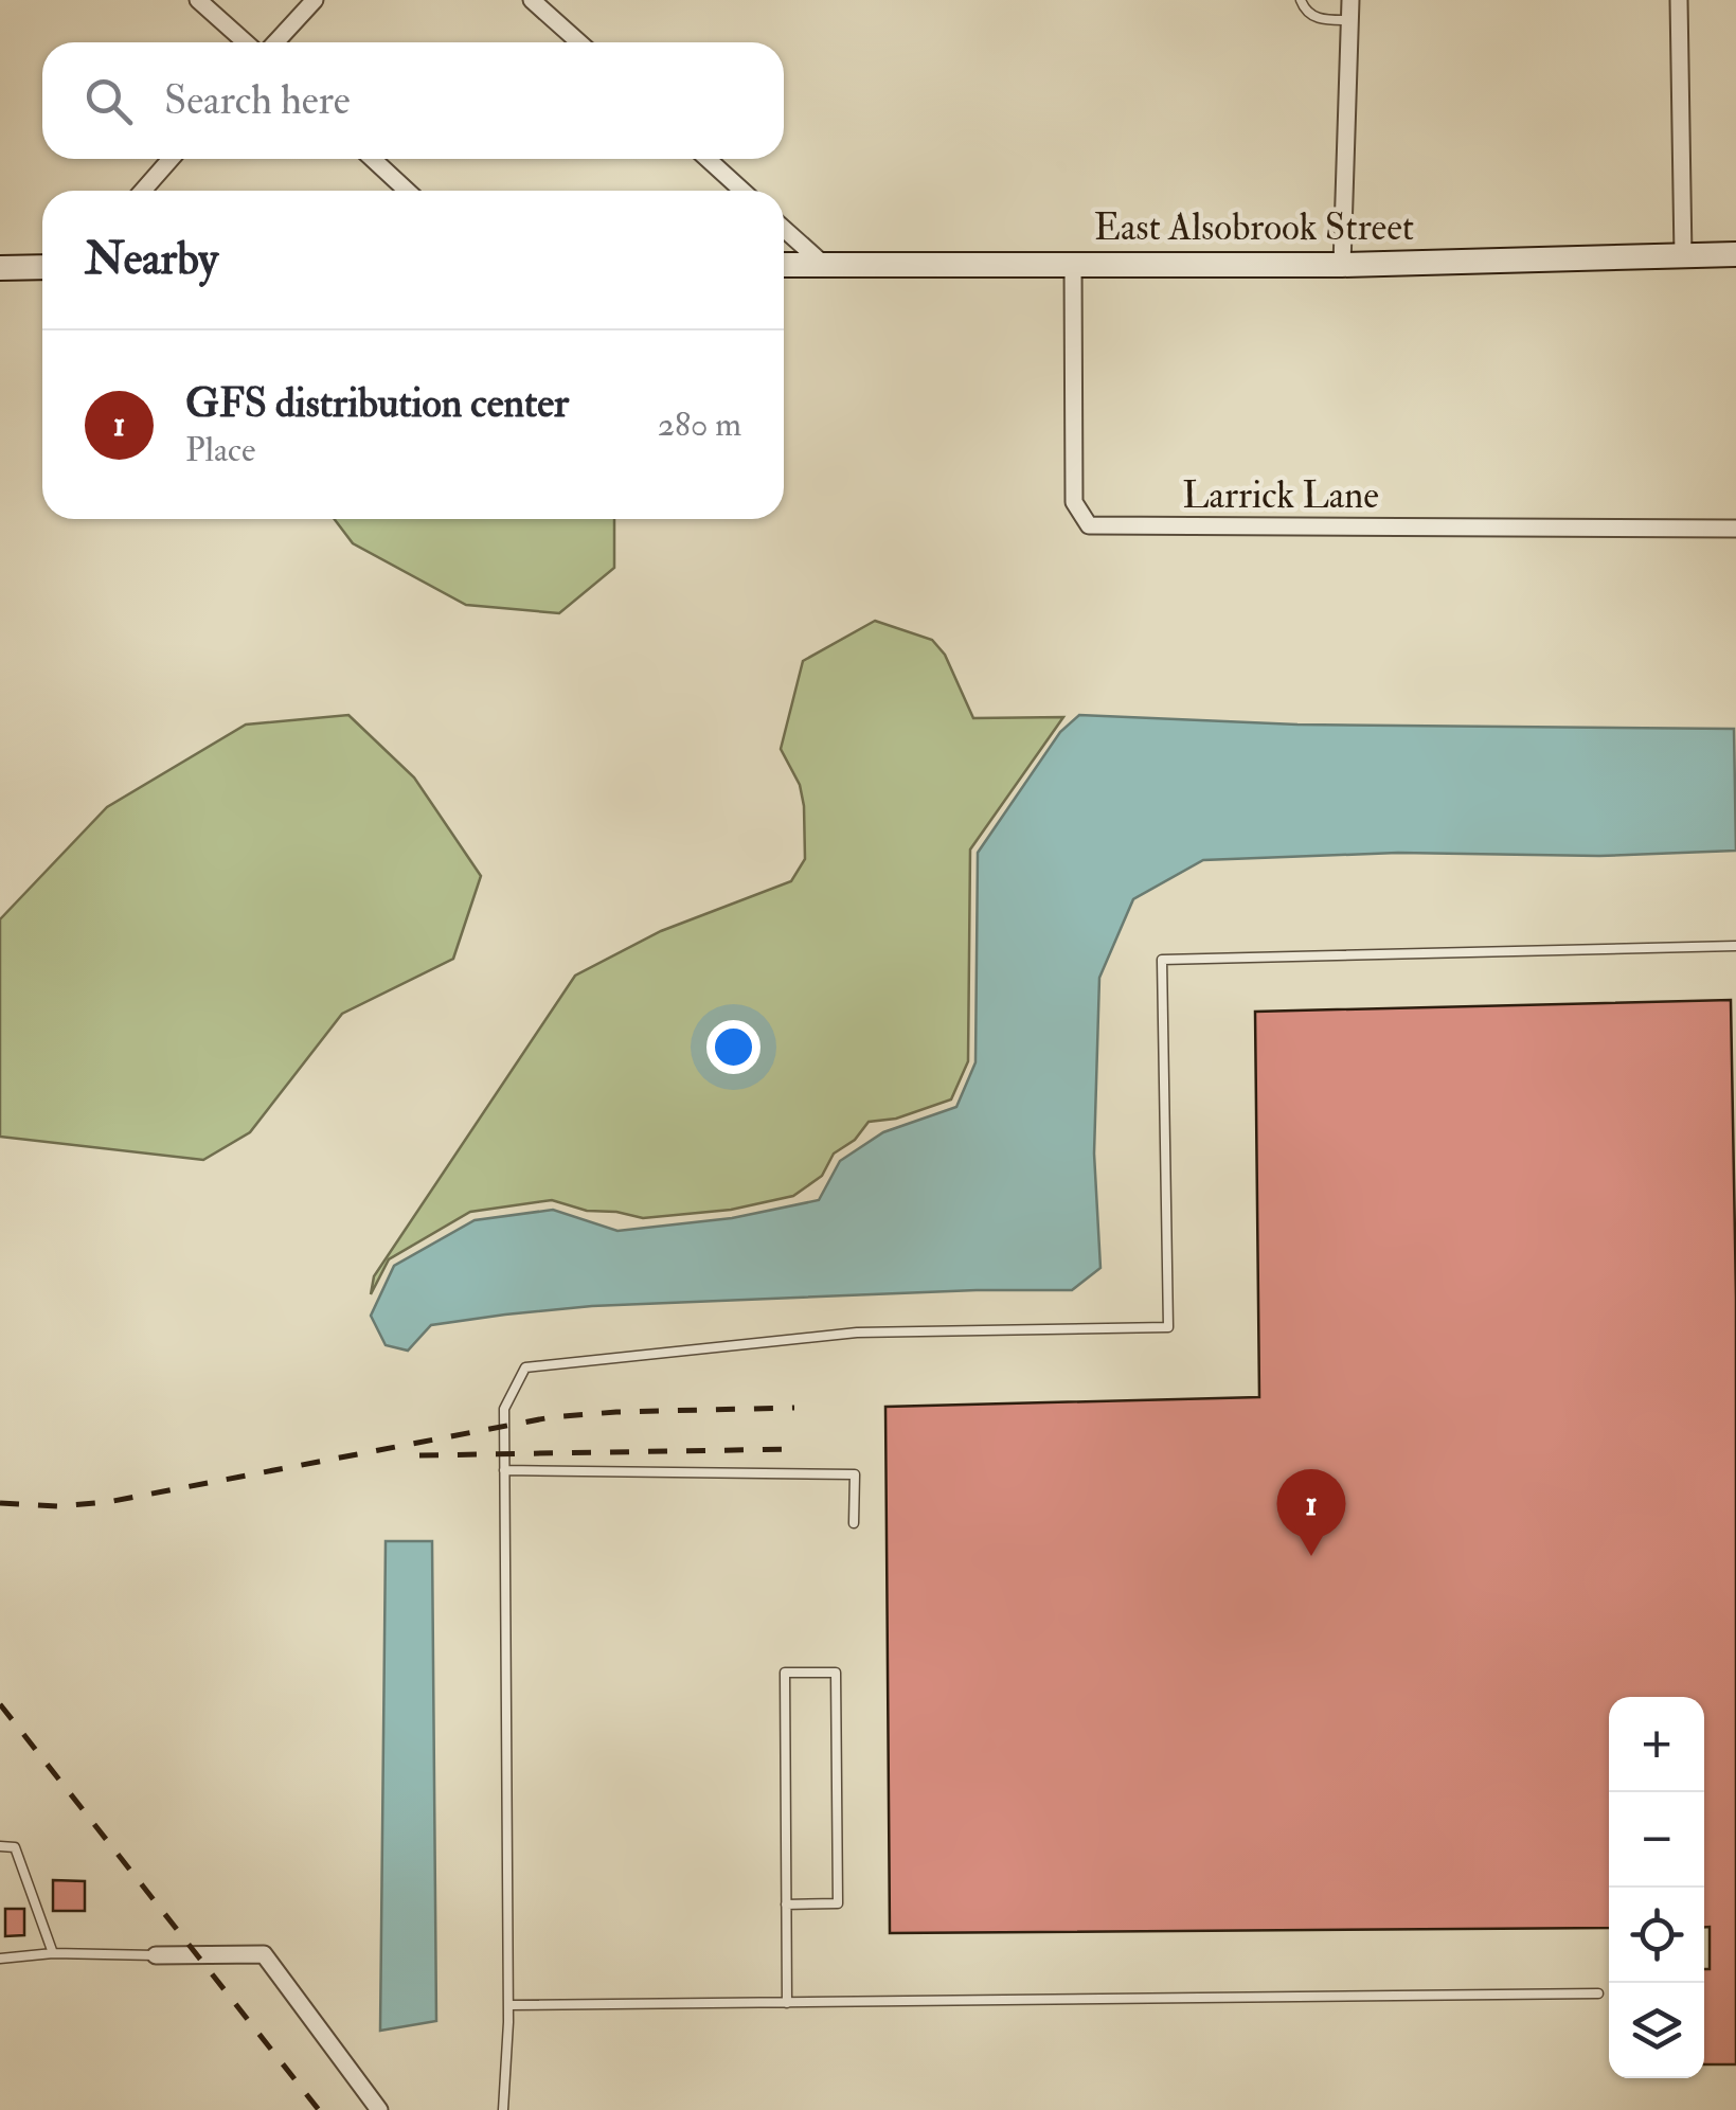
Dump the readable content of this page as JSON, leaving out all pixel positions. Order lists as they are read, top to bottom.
{
  "streets": {
    "street": ["East Alsobrook Street", "Larrick Lane"]
  },
  "crossings": [
    ["East Alsobrook Street", "Larrick Lane"]
  ],
  "page": {
    "search": "Search here",
    "heading": "Nearby",
    "list": [
      {
        "mark": "1",
        "name": "GFS distribution center",
        "note": "Place",
        "value": "280 m"
      }
    ],
    "pins": "1",
    "map_buttons": ["+", "−"]
  }
}
